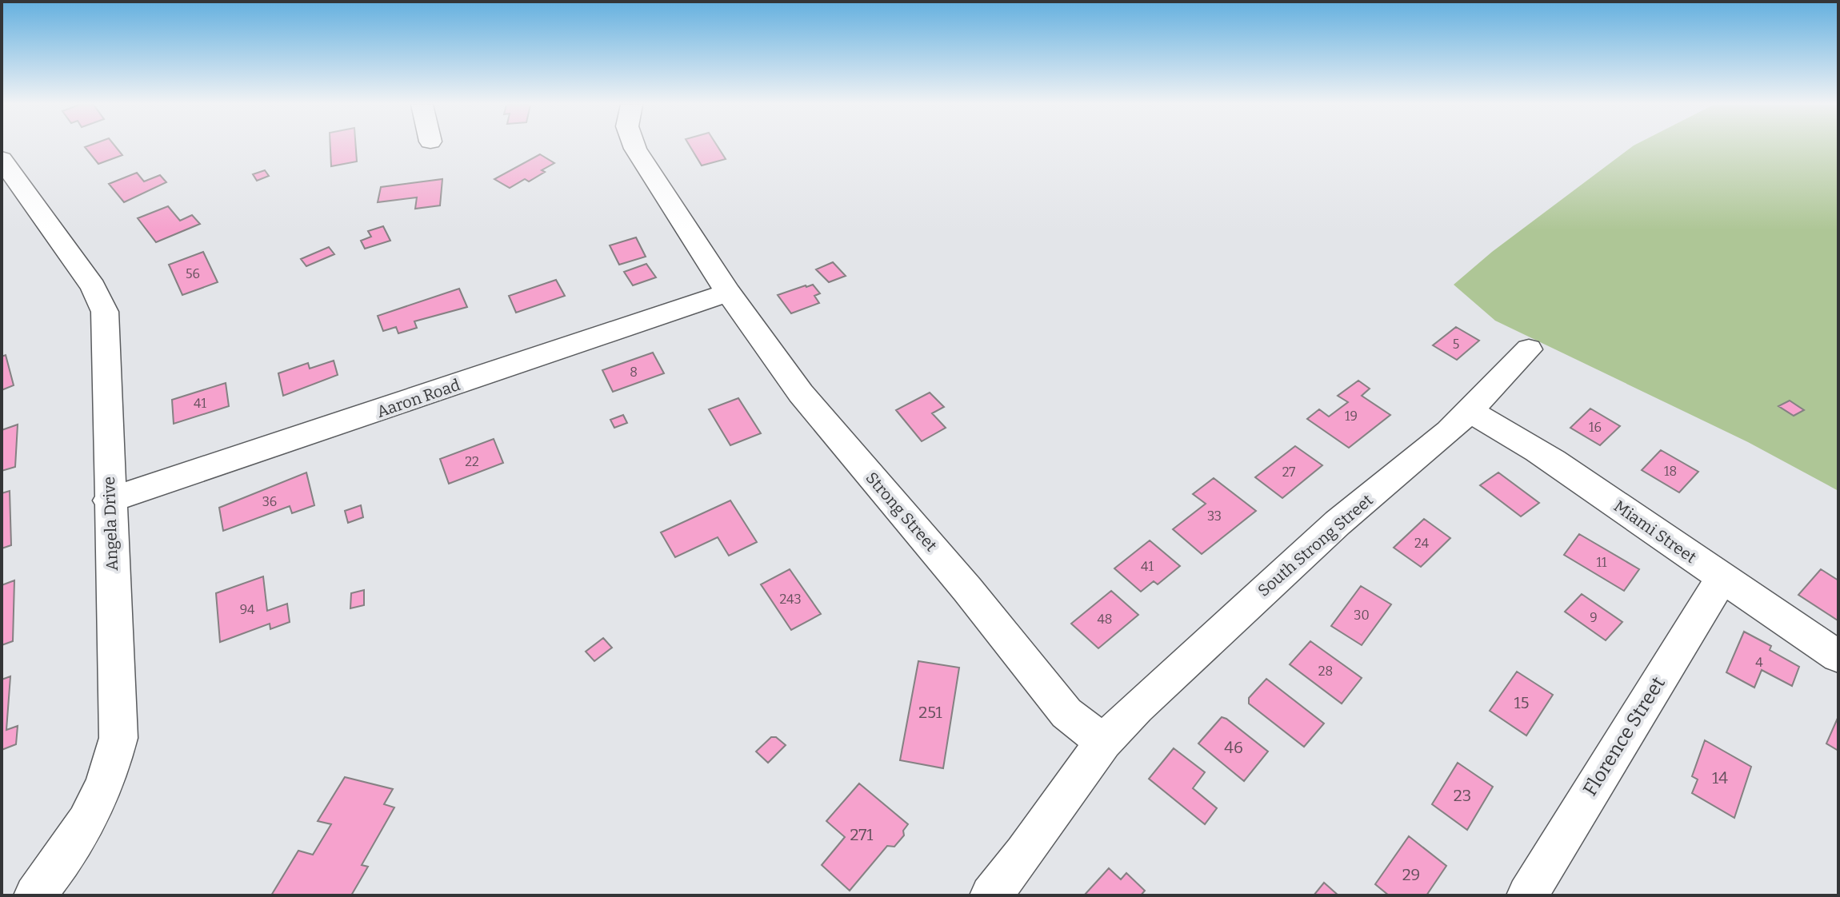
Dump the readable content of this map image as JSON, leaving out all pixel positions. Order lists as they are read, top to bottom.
{
  "streets": {
    "street": [
      "Aaron Road",
      "Strong Street",
      "Angela Drive",
      "Miami Street",
      "South Strong Street",
      "Florence Street"
    ]
  },
  "crossings": [
    ["Aaron Road", "Strong Street"],
    ["Aaron Road", "Angela Drive"],
    ["Strong Street", "South Strong Street"],
    ["Miami Street", "South Strong Street"],
    ["Miami Street", "Florence Street"]
  ],
  "house_numbers": [
    "56",
    "5",
    "8",
    "41",
    "19",
    "16",
    "22",
    "18",
    "27",
    "36",
    "33",
    "24",
    "11",
    "41",
    "243",
    "94",
    "30",
    "9",
    "48",
    "4",
    "28",
    "15",
    "251",
    "46",
    "14",
    "23",
    "271",
    "29"
  ]
}
